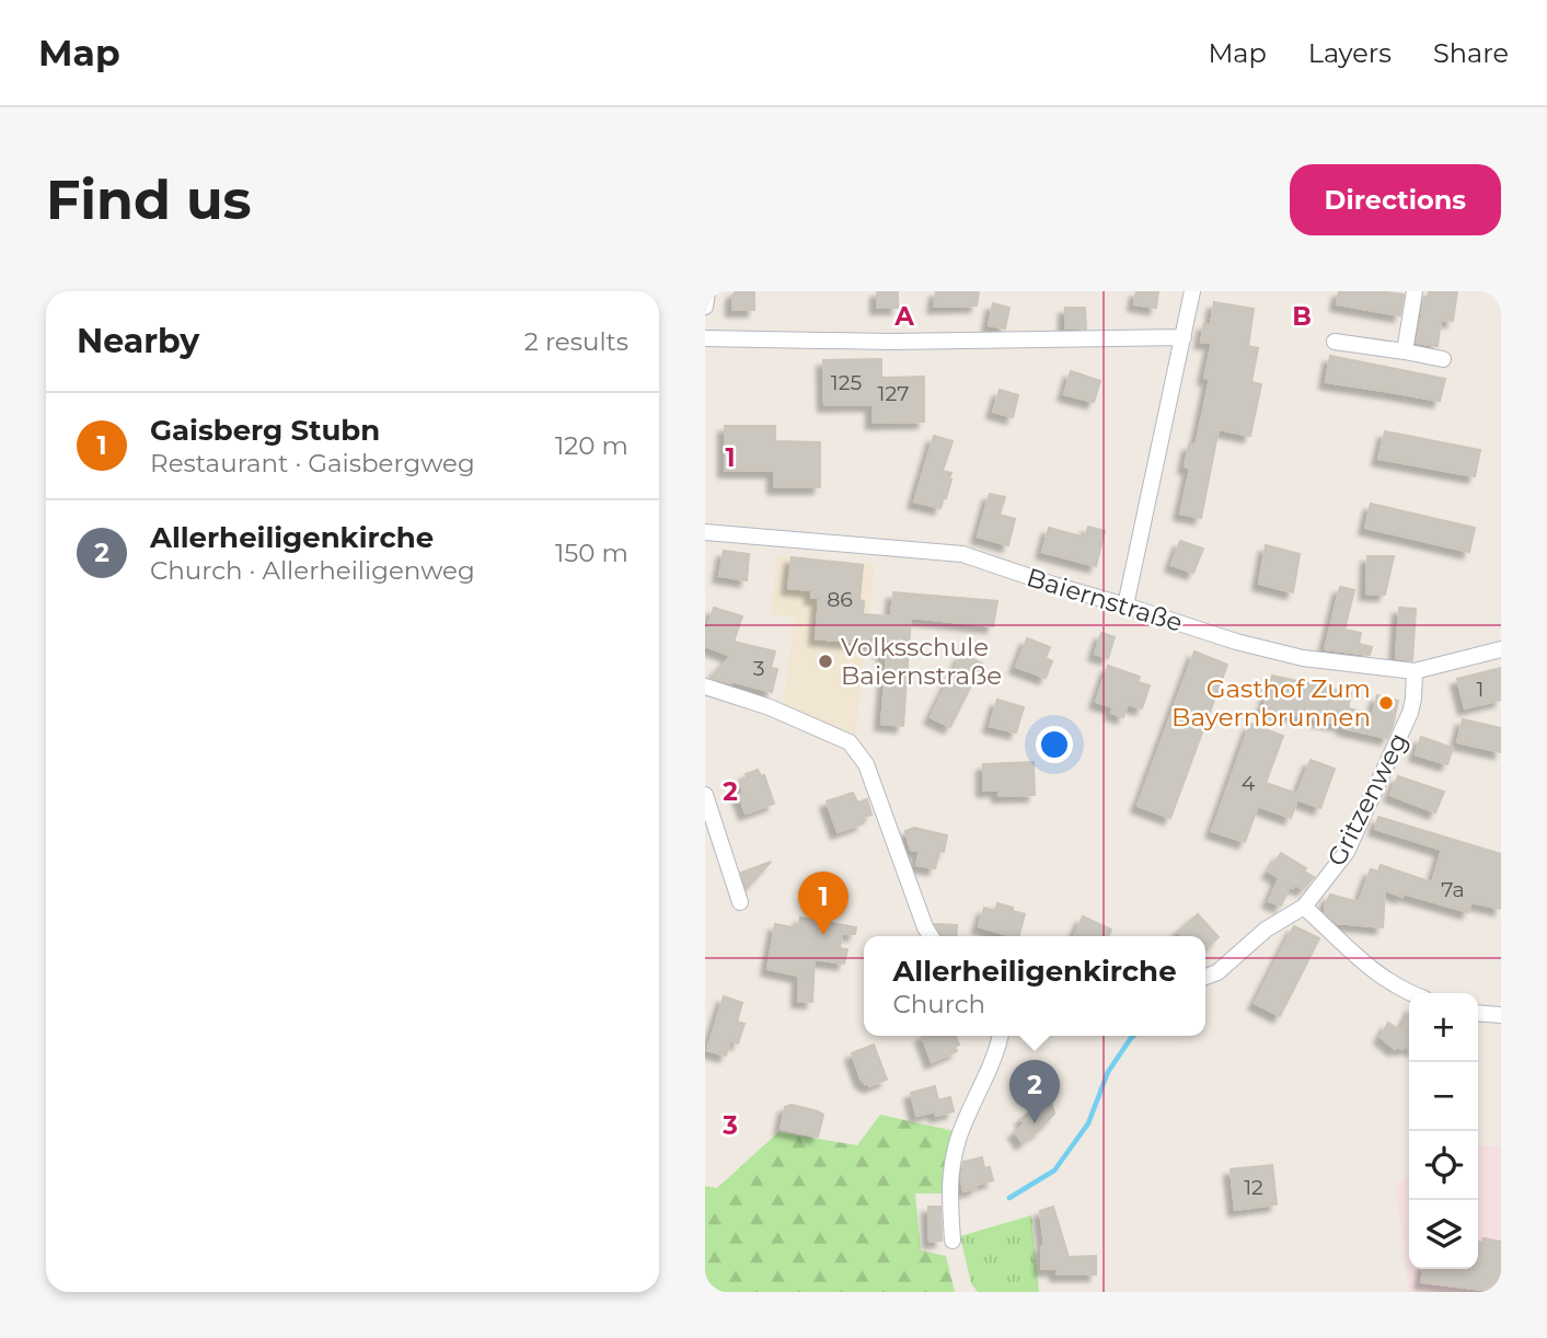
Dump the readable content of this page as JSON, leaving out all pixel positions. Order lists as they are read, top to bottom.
{
  "streets": {
    "street": ["Baiernstraße", "Gritzenweg"]
  },
  "crossings": [
    ["Baiernstraße", "Gritzenweg"]
  ],
  "places": ["Volksschule Baiernstraße", "Gasthof Zum Bayernbrunnen"],
  "house_numbers": [
    "125",
    "127",
    "86",
    "3",
    "1",
    "4",
    "7a",
    "12"
  ],
  "page": {
    "header": "Map",
    "nav": ["Map", "Layers", "Share"],
    "buttons": "Directions",
    "title": "Find us",
    "heading": ["Nearby", "2 results"],
    "list": [
      {
        "mark": "1",
        "name": "Gaisberg Stubn",
        "note": "Restaurant · Gaisbergweg",
        "value": "120 m"
      },
      {
        "mark": "2",
        "name": "Allerheiligenkirche",
        "note": "Church · Allerheiligenweg",
        "value": "150 m"
      }
    ],
    "pins": ["1", "2"],
    "popup": ["Allerheiligenkirche", "Church"],
    "map_buttons": ["+", "−"]
  },
  "grid": {
    "columns": ["A", "B"],
    "rows": ["1", "2", "3"]
  }
}
